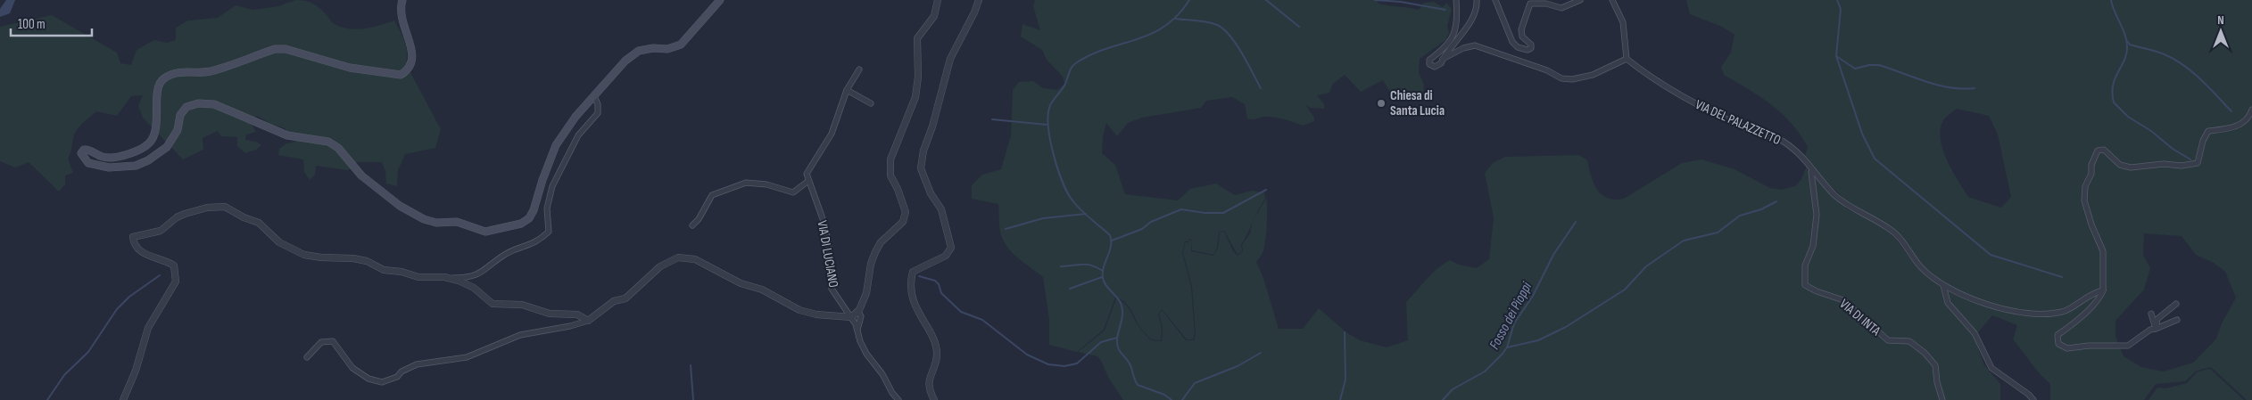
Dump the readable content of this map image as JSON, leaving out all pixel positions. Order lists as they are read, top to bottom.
{
  "streets": {
    "street": ["VIA DEL PALAZZETTO", "VIA DI LUCIANO", "VIA DI INTA"]
  },
  "crossings": [
    ["VIA DEL PALAZZETTO", "VIA DI INTA"]
  ],
  "water": ["Fosso dei Pioppi"],
  "places": ["Chiesa di Santa Lucia"],
  "scale_bar": "100 m",
  "north": "top"
}
